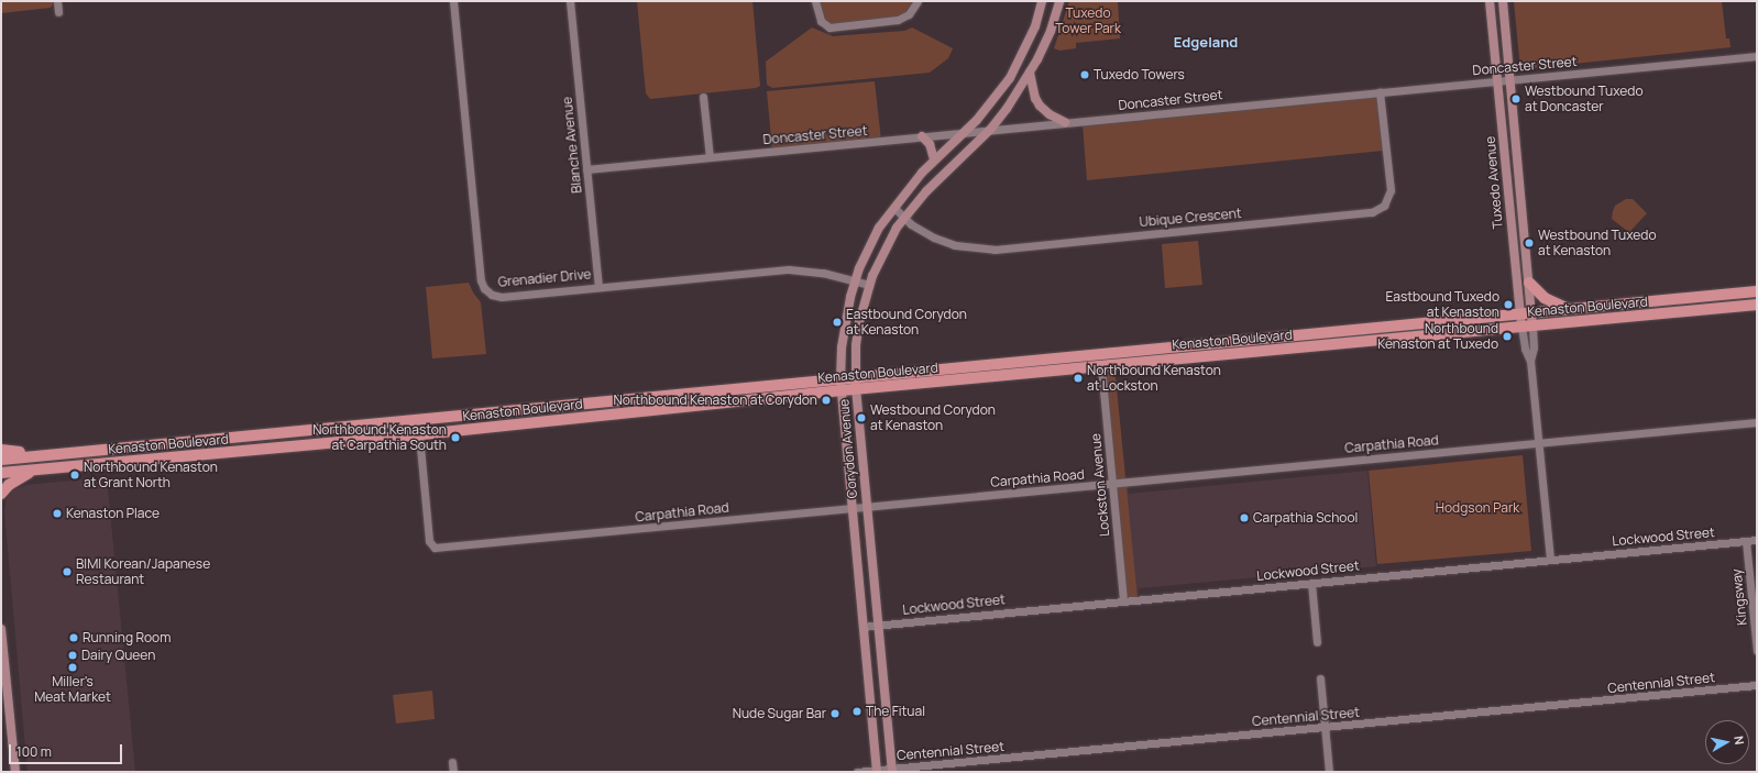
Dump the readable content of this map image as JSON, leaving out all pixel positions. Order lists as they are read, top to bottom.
{
  "streets": {
    "main road": ["Tuxedo Avenue", "Kenaston Boulevard", "Corydon Avenue"],
    "street": [
      "Doncaster Street",
      "Blanche Avenue",
      "Ubique Crescent",
      "Grenadier Drive",
      "Carpathia Road",
      "Lockston Avenue",
      "Lockwood Street",
      "Kingsway",
      "Centennial Street"
    ]
  },
  "crossings": [
    ["Doncaster Street", "Blanche Avenue"],
    ["Doncaster Street", "Tuxedo Avenue"],
    ["Doncaster Street", "Ubique Crescent"],
    ["Doncaster Street", "Corydon Avenue"],
    ["Blanche Avenue", "Grenadier Drive"],
    ["Tuxedo Avenue", "Kenaston Boulevard"],
    ["Tuxedo Avenue", "Carpathia Road"],
    ["Tuxedo Avenue", "Lockwood Street"],
    ["Ubique Crescent", "Corydon Avenue"],
    ["Grenadier Drive", "Corydon Avenue"],
    ["Kenaston Boulevard", "Carpathia Road"],
    ["Kenaston Boulevard", "Corydon Avenue"],
    ["Kenaston Boulevard", "Lockston Avenue"],
    ["Carpathia Road", "Corydon Avenue"],
    ["Carpathia Road", "Lockston Avenue"],
    ["Corydon Avenue", "Lockwood Street"],
    ["Corydon Avenue", "Centennial Street"],
    ["Lockston Avenue", "Lockwood Street"],
    ["Lockwood Street", "Kingsway"]
  ],
  "districts": ["Edgeland"],
  "parks": ["Tuxedo Tower Park", "Hodgson Park"],
  "places": [
    "Tuxedo Towers",
    "Westbound Tuxedo at Doncaster",
    "Westbound Tuxedo at Kenaston",
    "Eastbound Tuxedo at Kenaston",
    "Eastbound Corydon at Kenaston",
    "Northbound Kenaston at Tuxedo",
    "Northbound Kenaston at Lockston",
    "Northbound Kenaston at Corydon",
    "Westbound Corydon at Kenaston",
    "Northbound Kenaston at Carpathia South",
    "Northbound Kenaston at Grant North",
    "Kenaston Place",
    "Carpathia School",
    "BIMI Korean/Japanese Restaurant",
    "Running Room",
    "Dairy Queen",
    "Miller's Meat Market",
    "The Fitual",
    "Nude Sugar Bar"
  ],
  "scale_bar": "100 m",
  "north": "right"
}
